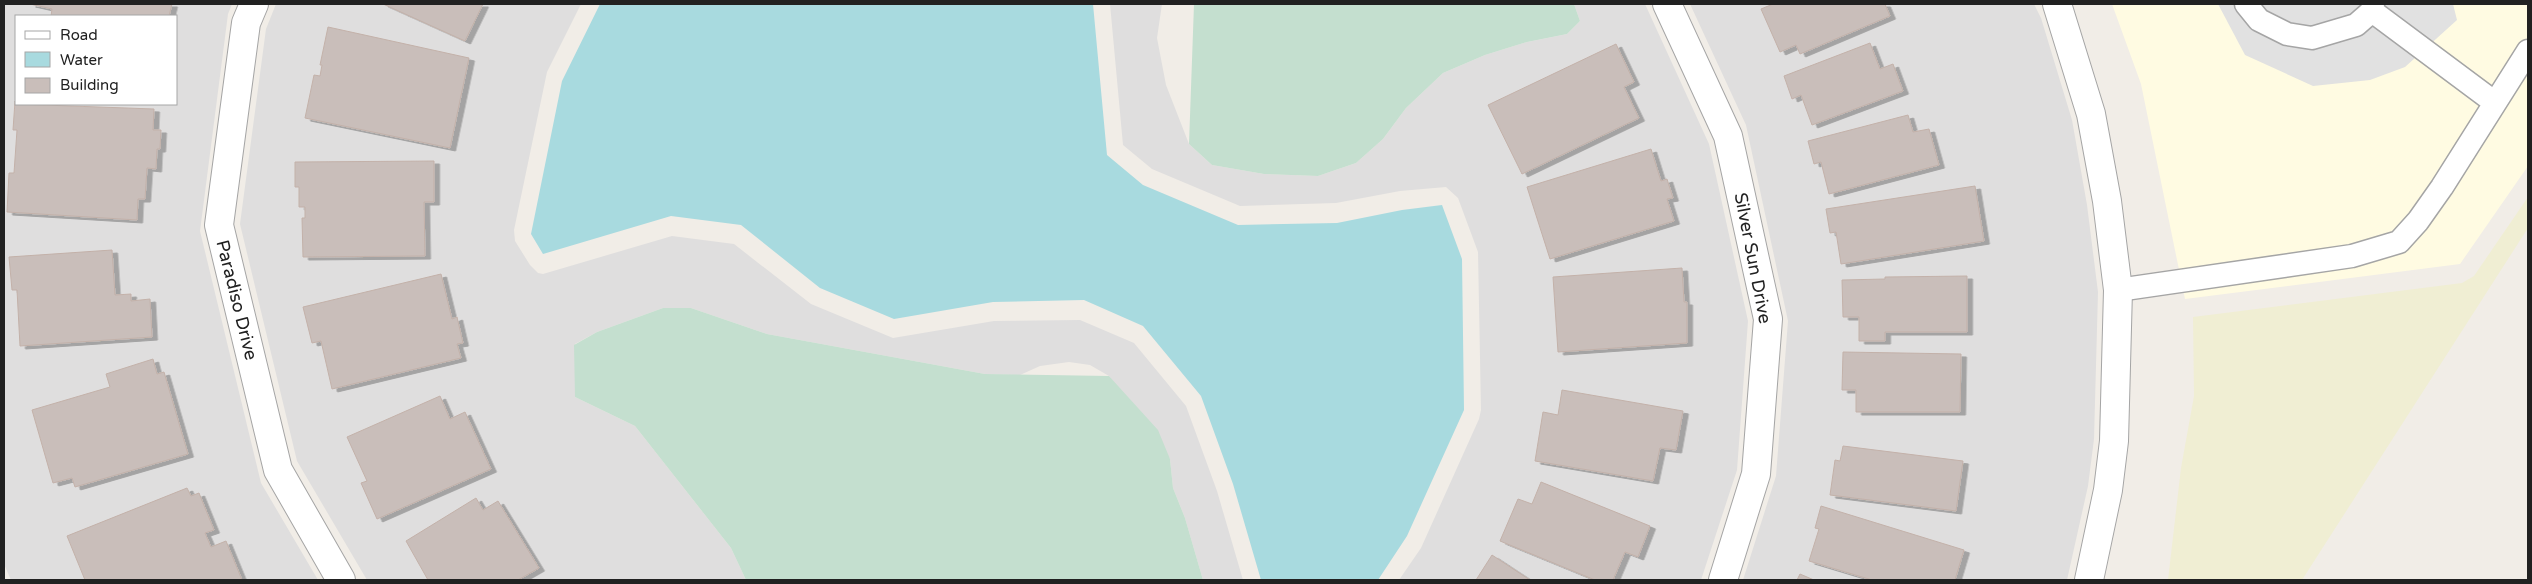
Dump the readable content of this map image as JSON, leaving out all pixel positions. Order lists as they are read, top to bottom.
{
  "streets": {
    "street": ["Silver Sun Drive", "Paradiso Drive"]
  },
  "legend": ["Road", "Water", "Building"]
}
